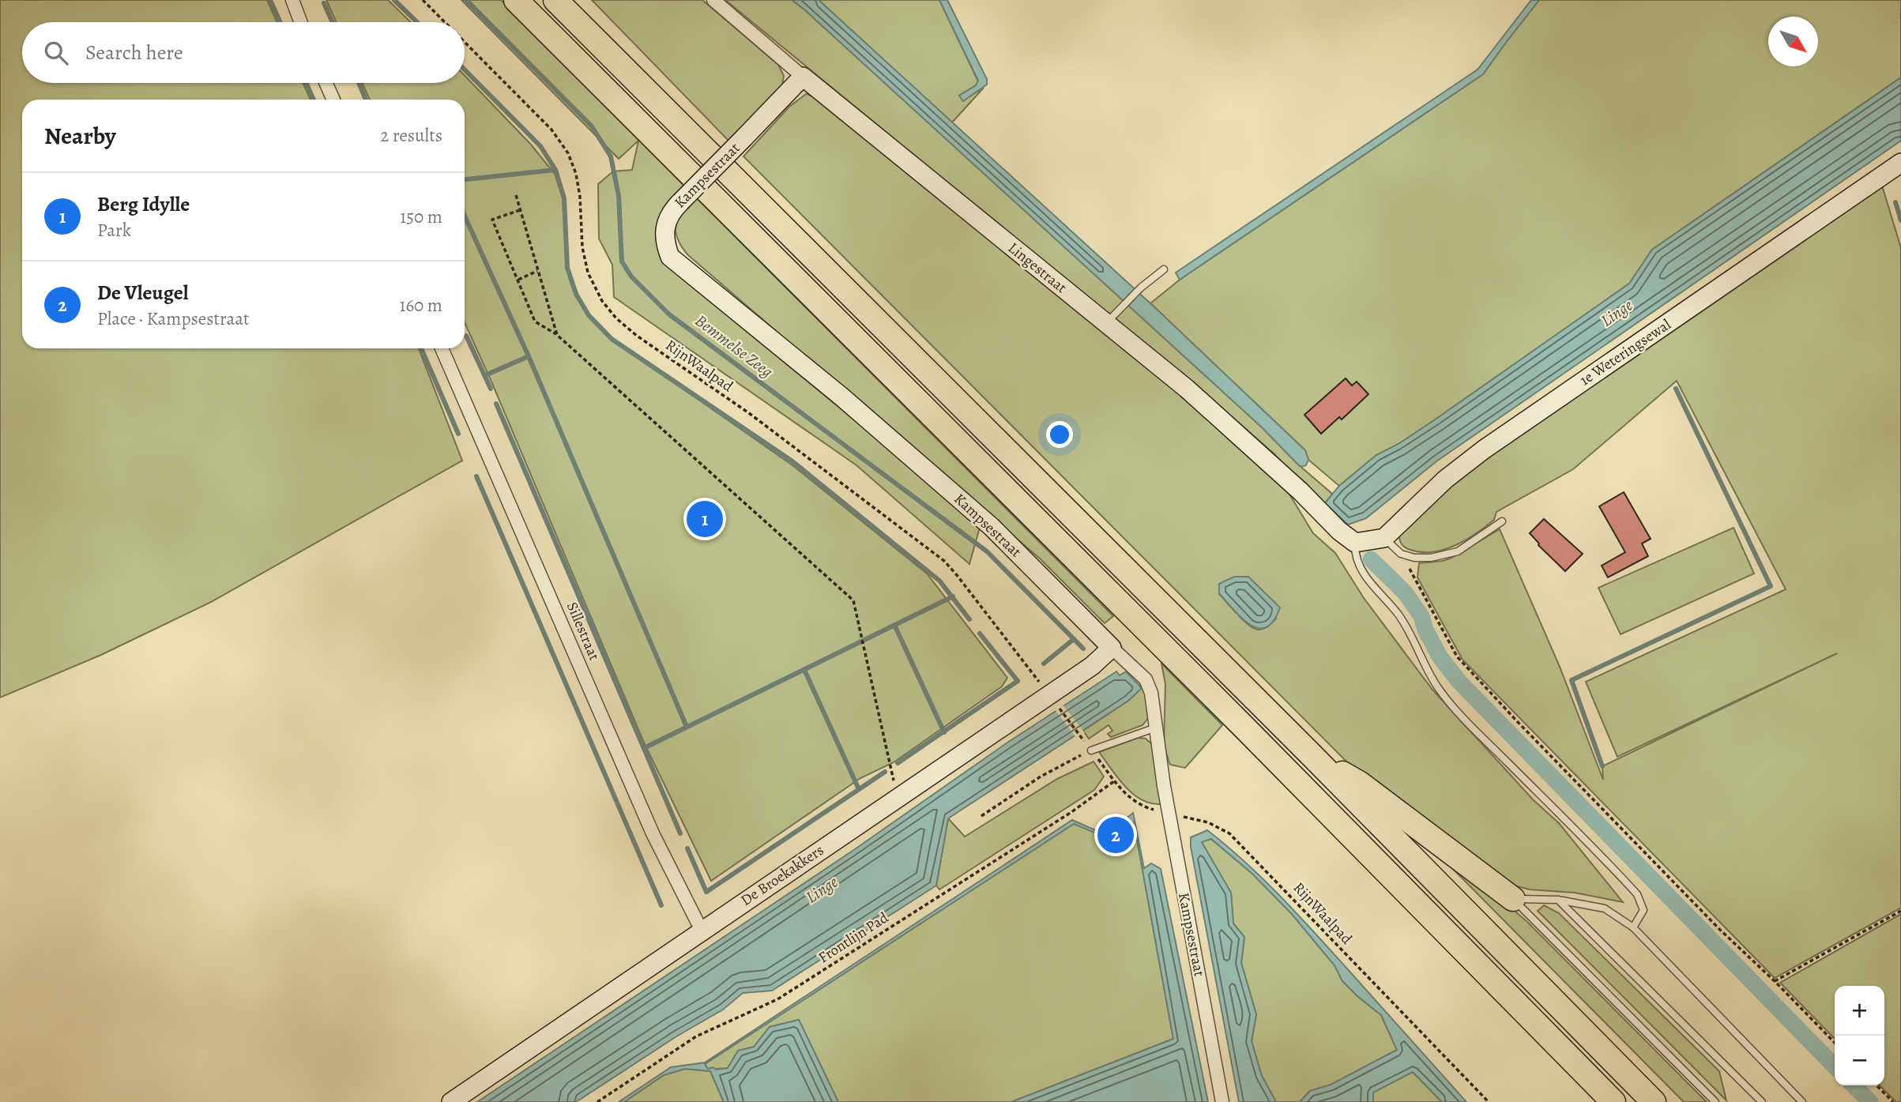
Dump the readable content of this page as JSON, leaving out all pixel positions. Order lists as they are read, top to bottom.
{
  "streets": {
    "street": [
      "Kampsestraat",
      "Lingestraat",
      "1e Weteringsewal",
      "Sillestraat",
      "De Broekakkers"
    ],
    "path": ["RijnWaalpad", "Frontlijn Pad"]
  },
  "crossings": [
    ["Kampsestraat", "Lingestraat"],
    ["Kampsestraat", "RijnWaalpad"],
    ["Kampsestraat", "De Broekakkers"],
    ["RijnWaalpad", "De Broekakkers"],
    ["RijnWaalpad", "Frontlijn Pad"],
    ["Sillestraat", "De Broekakkers"]
  ],
  "water": ["Linge", "Bemmelse Zeeg"],
  "north": "bottom right",
  "page": {
    "search": "Search here",
    "heading": ["Nearby", "2 results"],
    "list": [
      {
        "mark": "1",
        "name": "Berg Idylle",
        "note": "Park",
        "value": "150 m"
      },
      {
        "mark": "2",
        "name": "De Vleugel",
        "note": "Place · Kampsestraat",
        "value": "160 m"
      }
    ],
    "pins": ["1", "2"],
    "map_buttons": ["+", "−"]
  }
}
